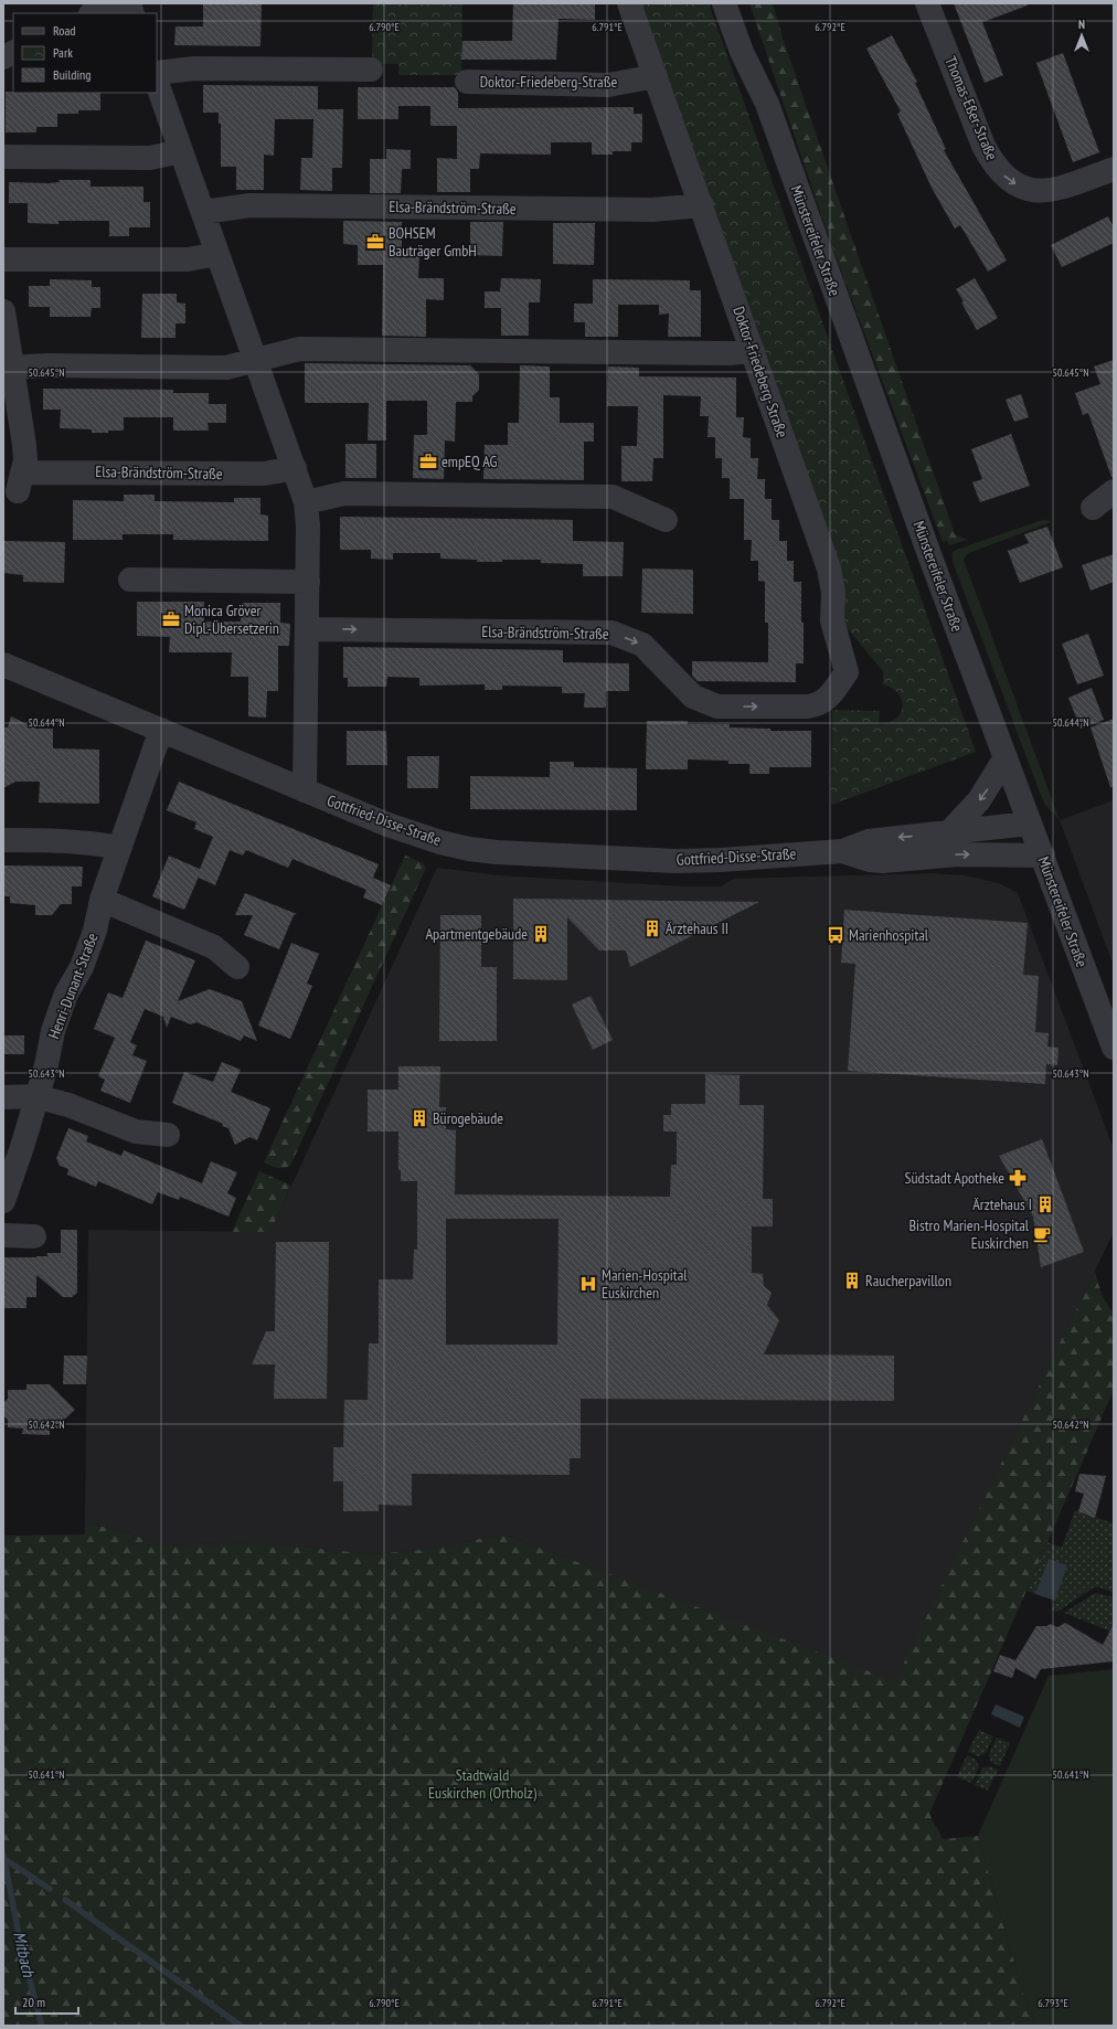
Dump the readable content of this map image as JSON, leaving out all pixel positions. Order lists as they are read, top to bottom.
{
  "streets": {
    "street": [
      "Doktor-Friedeberg-Straße",
      "Thomas-Eßer-Straße",
      "Elsa-Brändström-Straße",
      "Münstereifeler Straße",
      "Gottfried-Disse-Straße",
      "Henri-Dunant-Straße"
    ]
  },
  "crossings": [
    ["Doktor-Friedeberg-Straße", "Elsa-Brändström-Straße"],
    ["Münstereifeler Straße", "Gottfried-Disse-Straße"],
    ["Gottfried-Disse-Straße", "Henri-Dunant-Straße"]
  ],
  "one_way": ["Thomas-Eßer-Straße"],
  "water": ["Mitbach"],
  "parks": ["Stadtwald Euskirchen (Ortholz)"],
  "places": {
    "office": ["BOHSEM Bauträger GmbH", "empEQ AG", "Monica Gröver Dipl.-Übersetzerin"],
    "building": [
      "Ärztehaus II",
      "Apartmentgebäude",
      "Bürogebäude",
      "Ärztehaus I",
      "Raucherpavillon"
    ],
    "bus stop": ["Marienhospital"],
    "pharmacy": ["Südstadt Apotheke"],
    "cafe": ["Bistro Marien-Hospital Euskirchen"],
    "hospital": ["Marien-Hospital Euskirchen"]
  },
  "legend": ["Road", "Park", "Building"],
  "scale_bar": "20 m",
  "north": "top",
  "coordinates": [
    "6.790°E",
    "6.791°E",
    "6.792°E",
    "50.645°N",
    "50.644°N",
    "50.643°N",
    "50.642°N",
    "50.641°N",
    "6.793°E"
  ]
}
